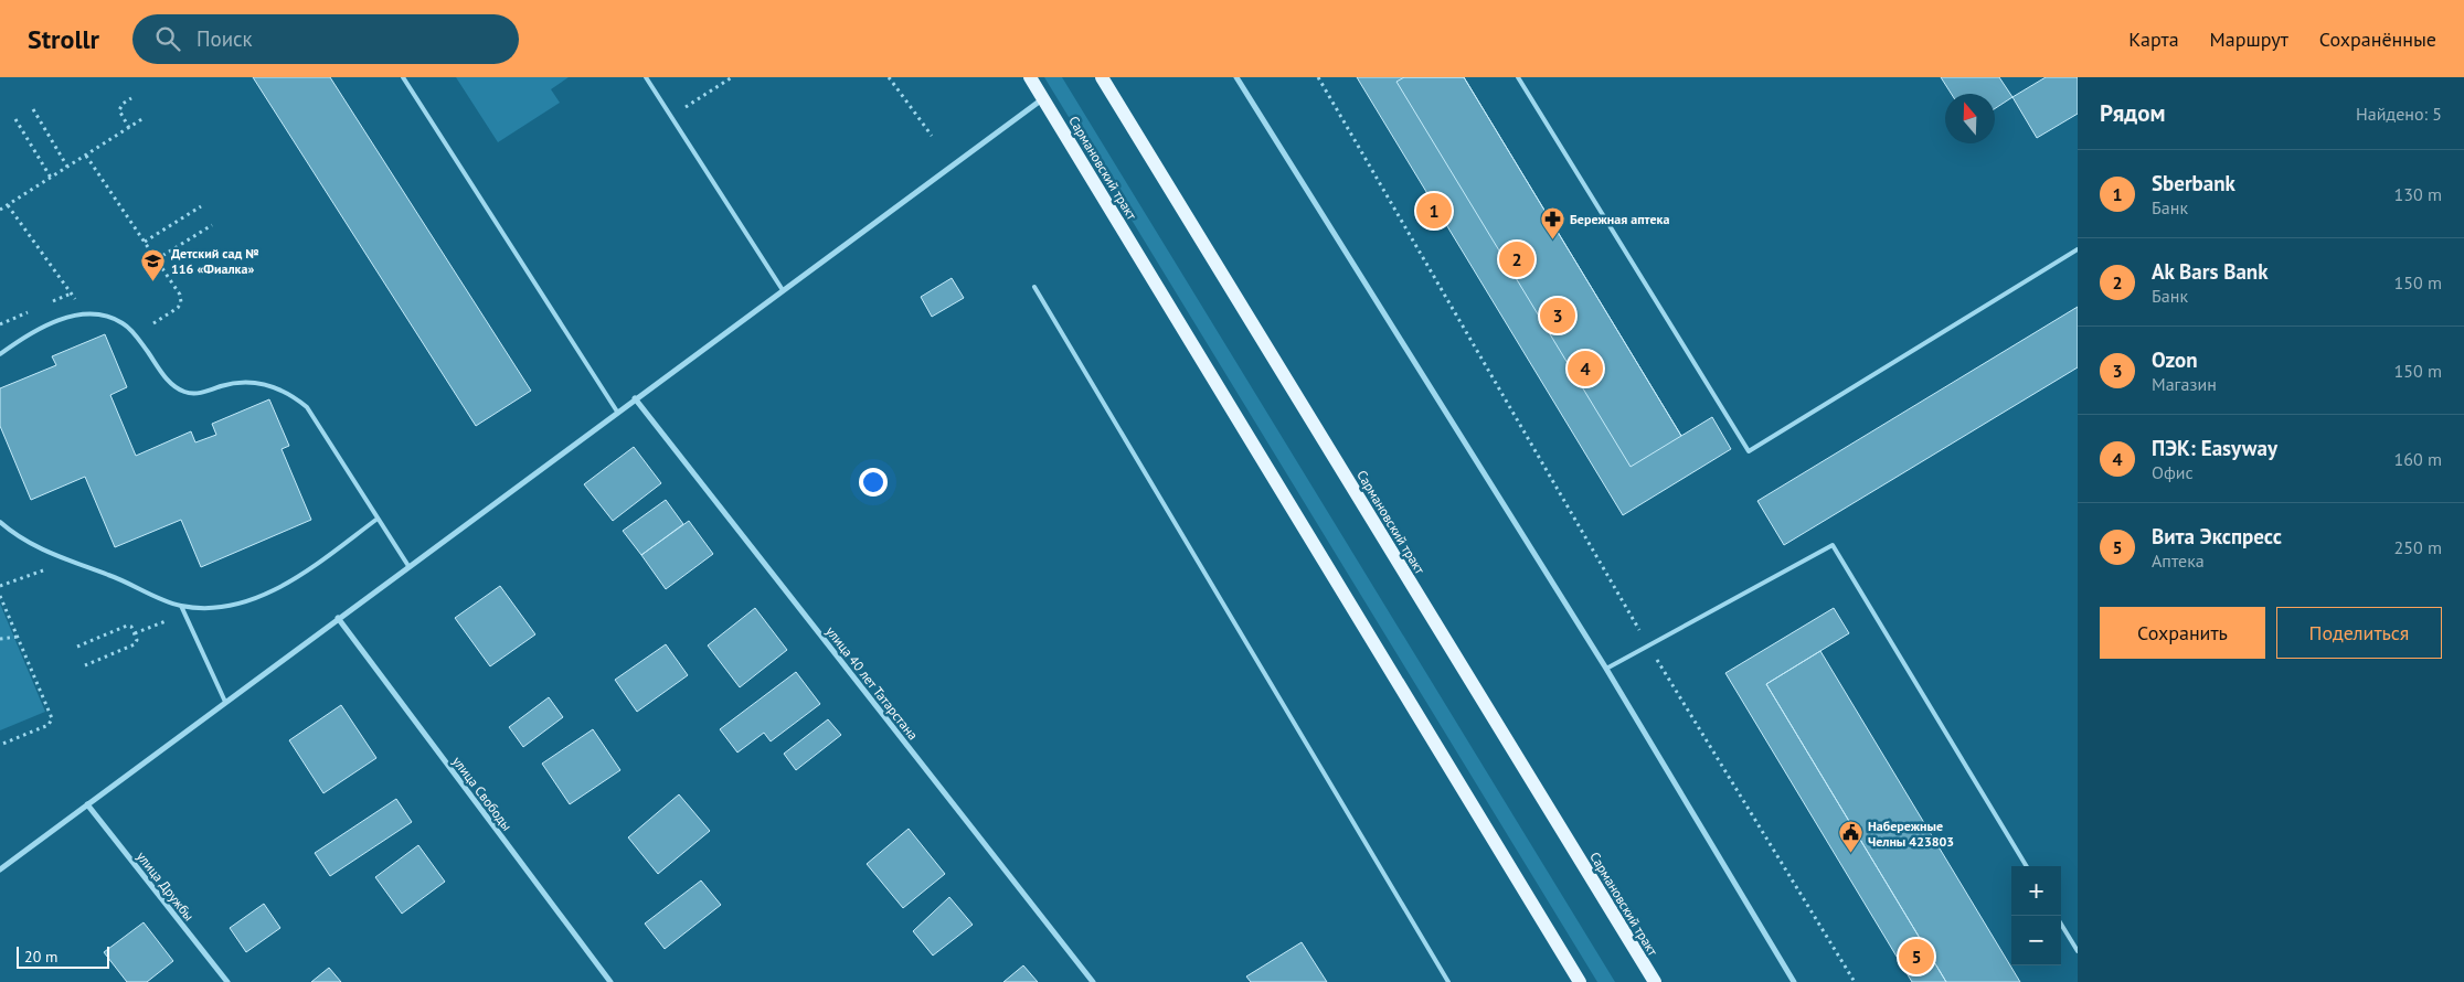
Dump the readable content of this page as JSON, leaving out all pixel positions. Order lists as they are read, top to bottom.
{
  "streets": {
    "main road": ["Сармановский тракт"],
    "street": ["улица 40 лет Татарстана", "улица Свободы", "улица Дружбы"]
  },
  "places": {
    "pharmacy": ["Бережная аптека"],
    "school or university": ["Детский сад № 116 «Фиалка»"],
    "public building": ["Набережные Челны 423803"]
  },
  "scale_bar": "20 m",
  "north": "top",
  "page": {
    "header": "Strollr",
    "search": "Поиск",
    "nav": ["Карта", "Маршрут", "Сохранённые"],
    "heading": ["Рядом", "Найдено: 5"],
    "list": [
      {
        "mark": "1",
        "name": "Sberbank",
        "note": "Банк",
        "value": "130 m"
      },
      {
        "mark": "2",
        "name": "Ak Bars Bank",
        "note": "Банк",
        "value": "150 m"
      },
      {
        "mark": "3",
        "name": "Ozon",
        "note": "Магазин",
        "value": "150 m"
      },
      {
        "mark": "4",
        "name": "ПЭК: Easyway",
        "note": "Офис",
        "value": "160 m"
      },
      {
        "mark": "5",
        "name": "Вита Экспресс",
        "note": "Аптека",
        "value": "250 m"
      }
    ],
    "pins": [
      "1",
      "2",
      "3",
      "4",
      "5"
    ],
    "buttons": ["Сохранить", "Поделиться"],
    "map_buttons": ["+", "−"],
    "scale": "20 m"
  }
}
